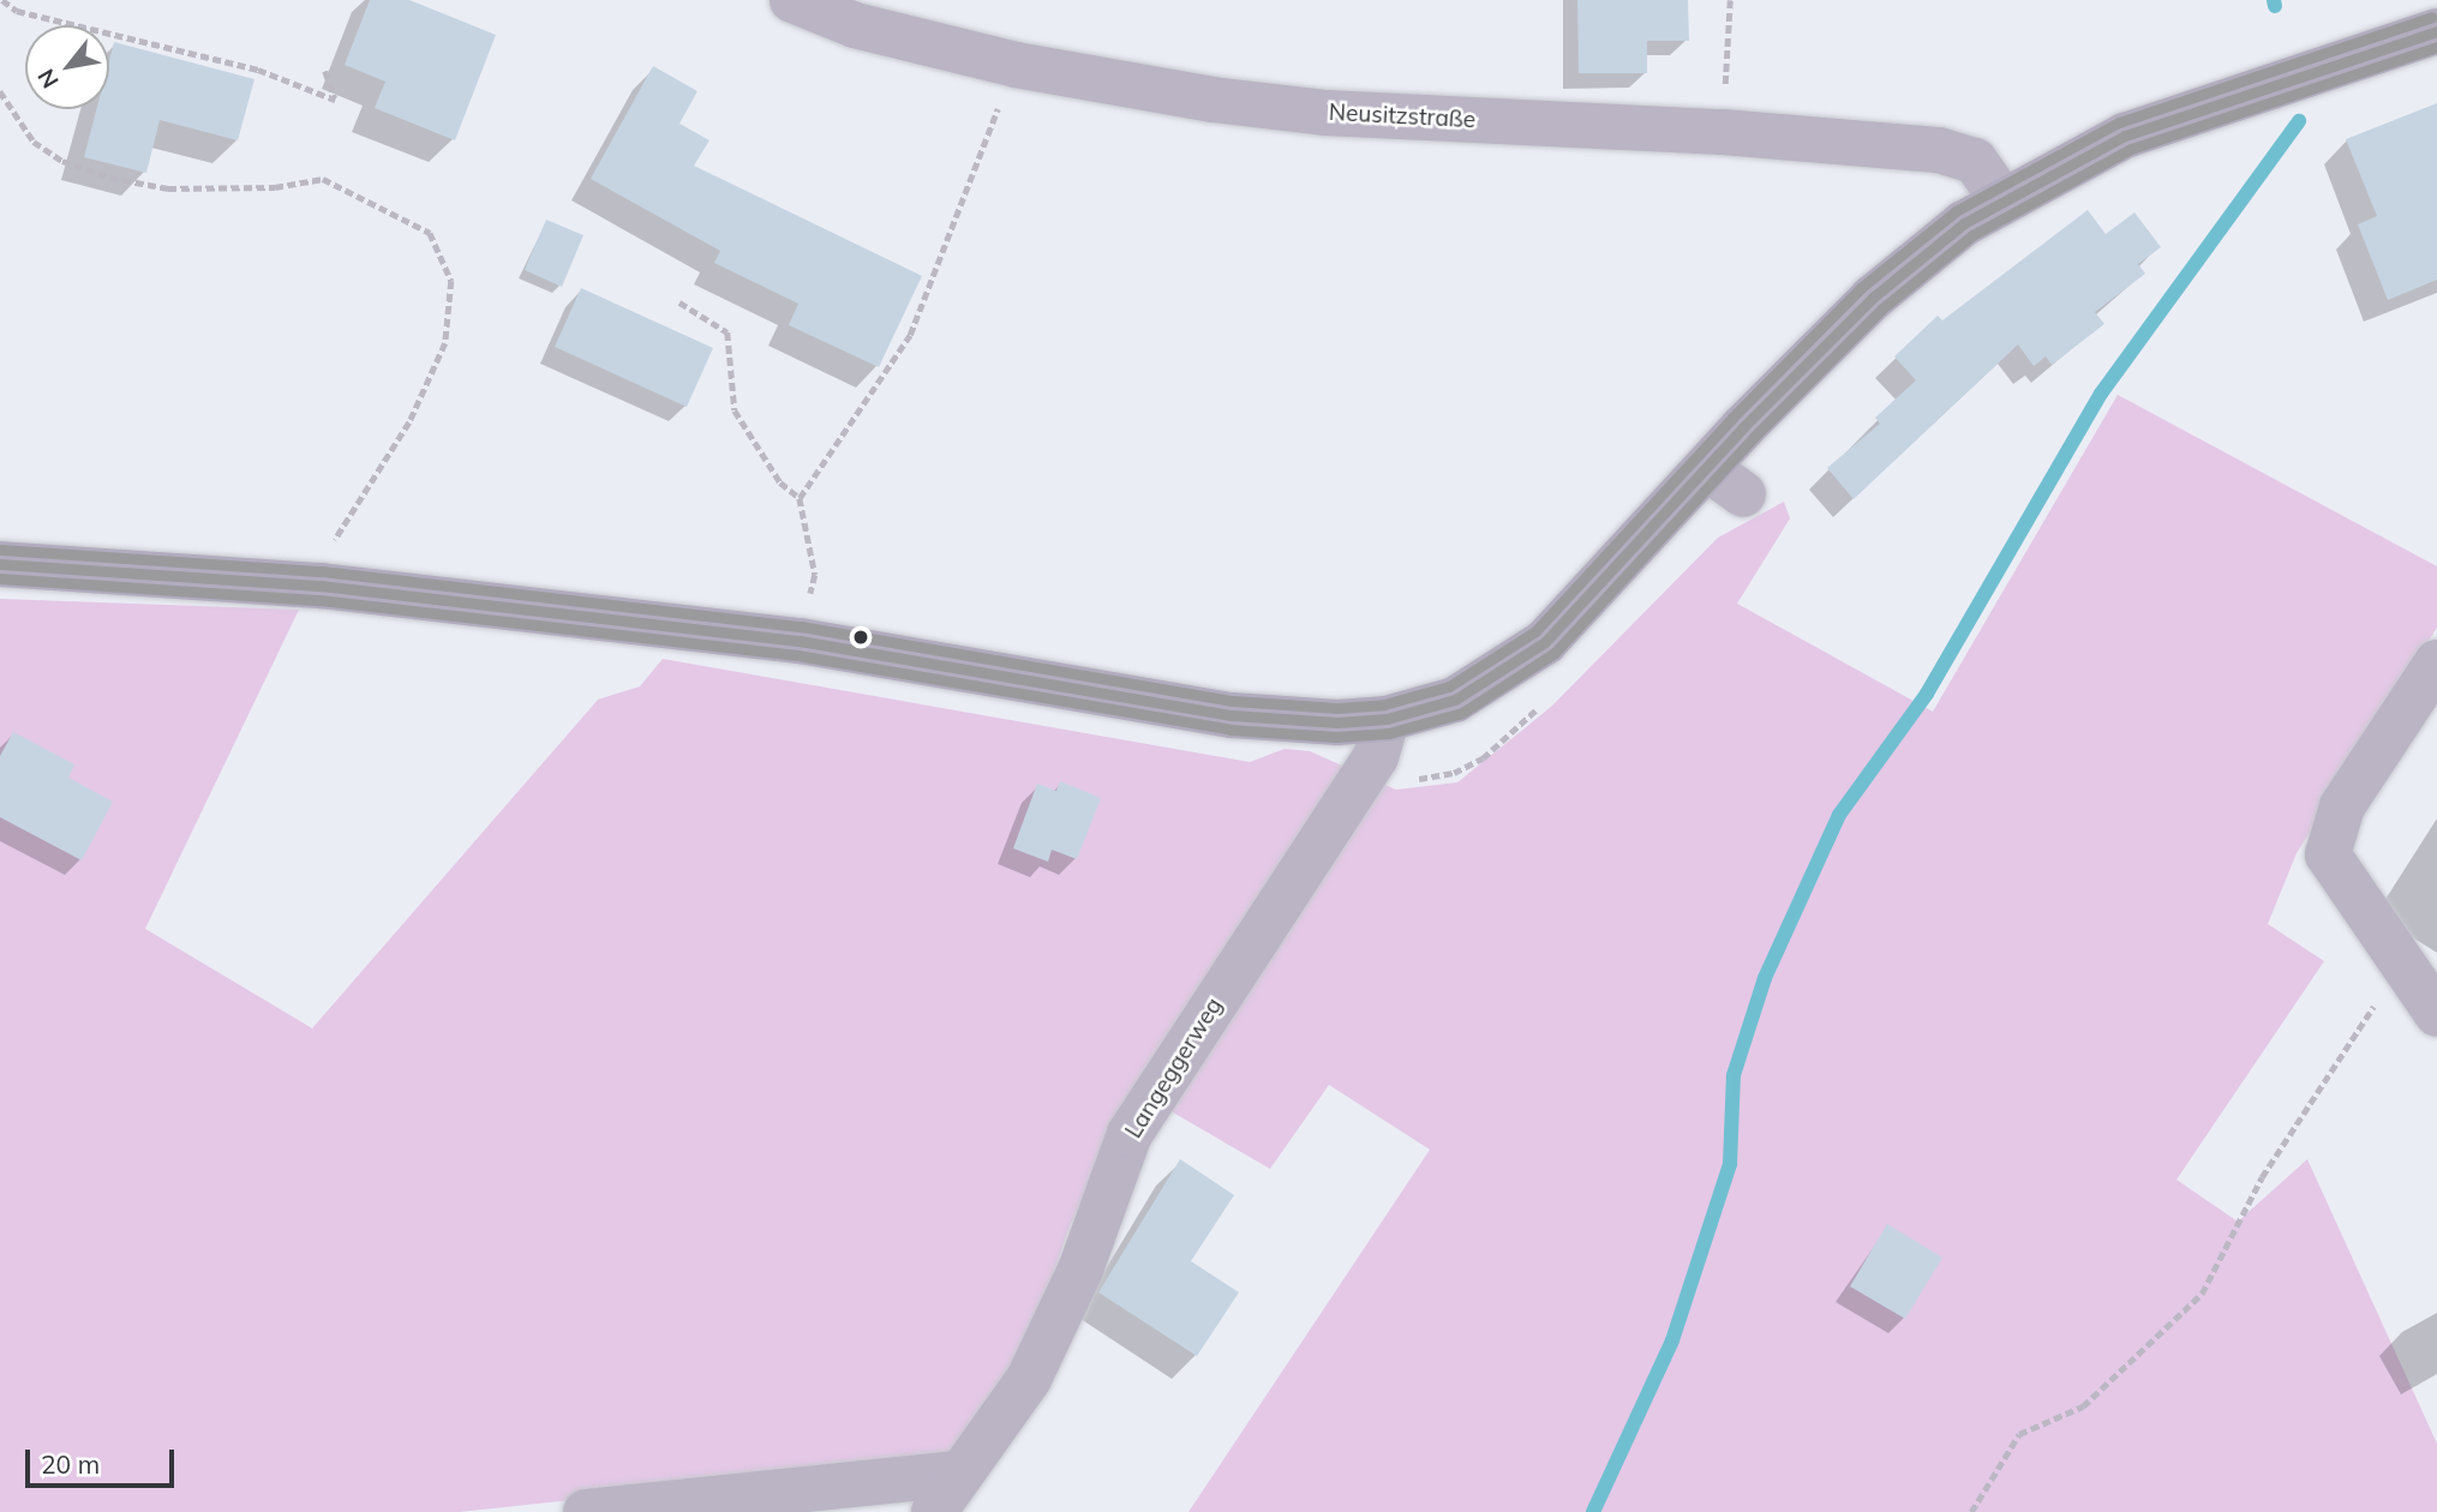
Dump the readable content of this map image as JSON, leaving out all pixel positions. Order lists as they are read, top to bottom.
{
  "streets": {
    "street": ["Neusitzstraße", "Langeggerweg"]
  },
  "scale_bar": "20 m",
  "north": "bottom left"
}
